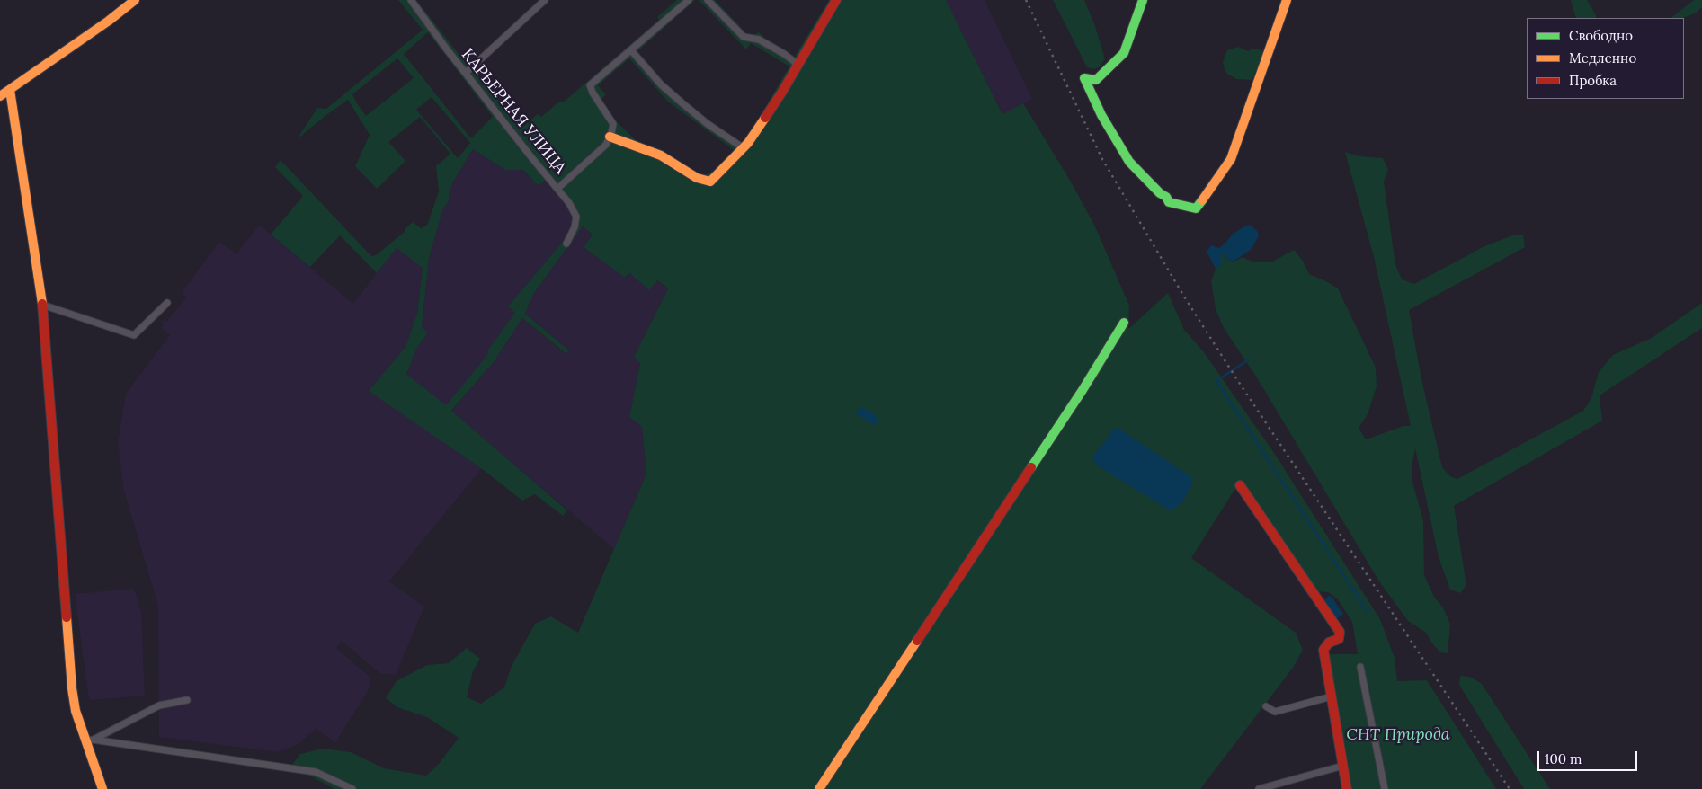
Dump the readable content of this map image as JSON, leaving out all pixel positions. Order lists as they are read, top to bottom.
{
  "streets": {
    "street": ["КАРЬЕРНАЯ УЛИЦА"]
  },
  "parks": ["СНТ Природа"],
  "legend": ["Свободно", "Медленно", "Пробка"],
  "scale_bar": "100 m"
}
